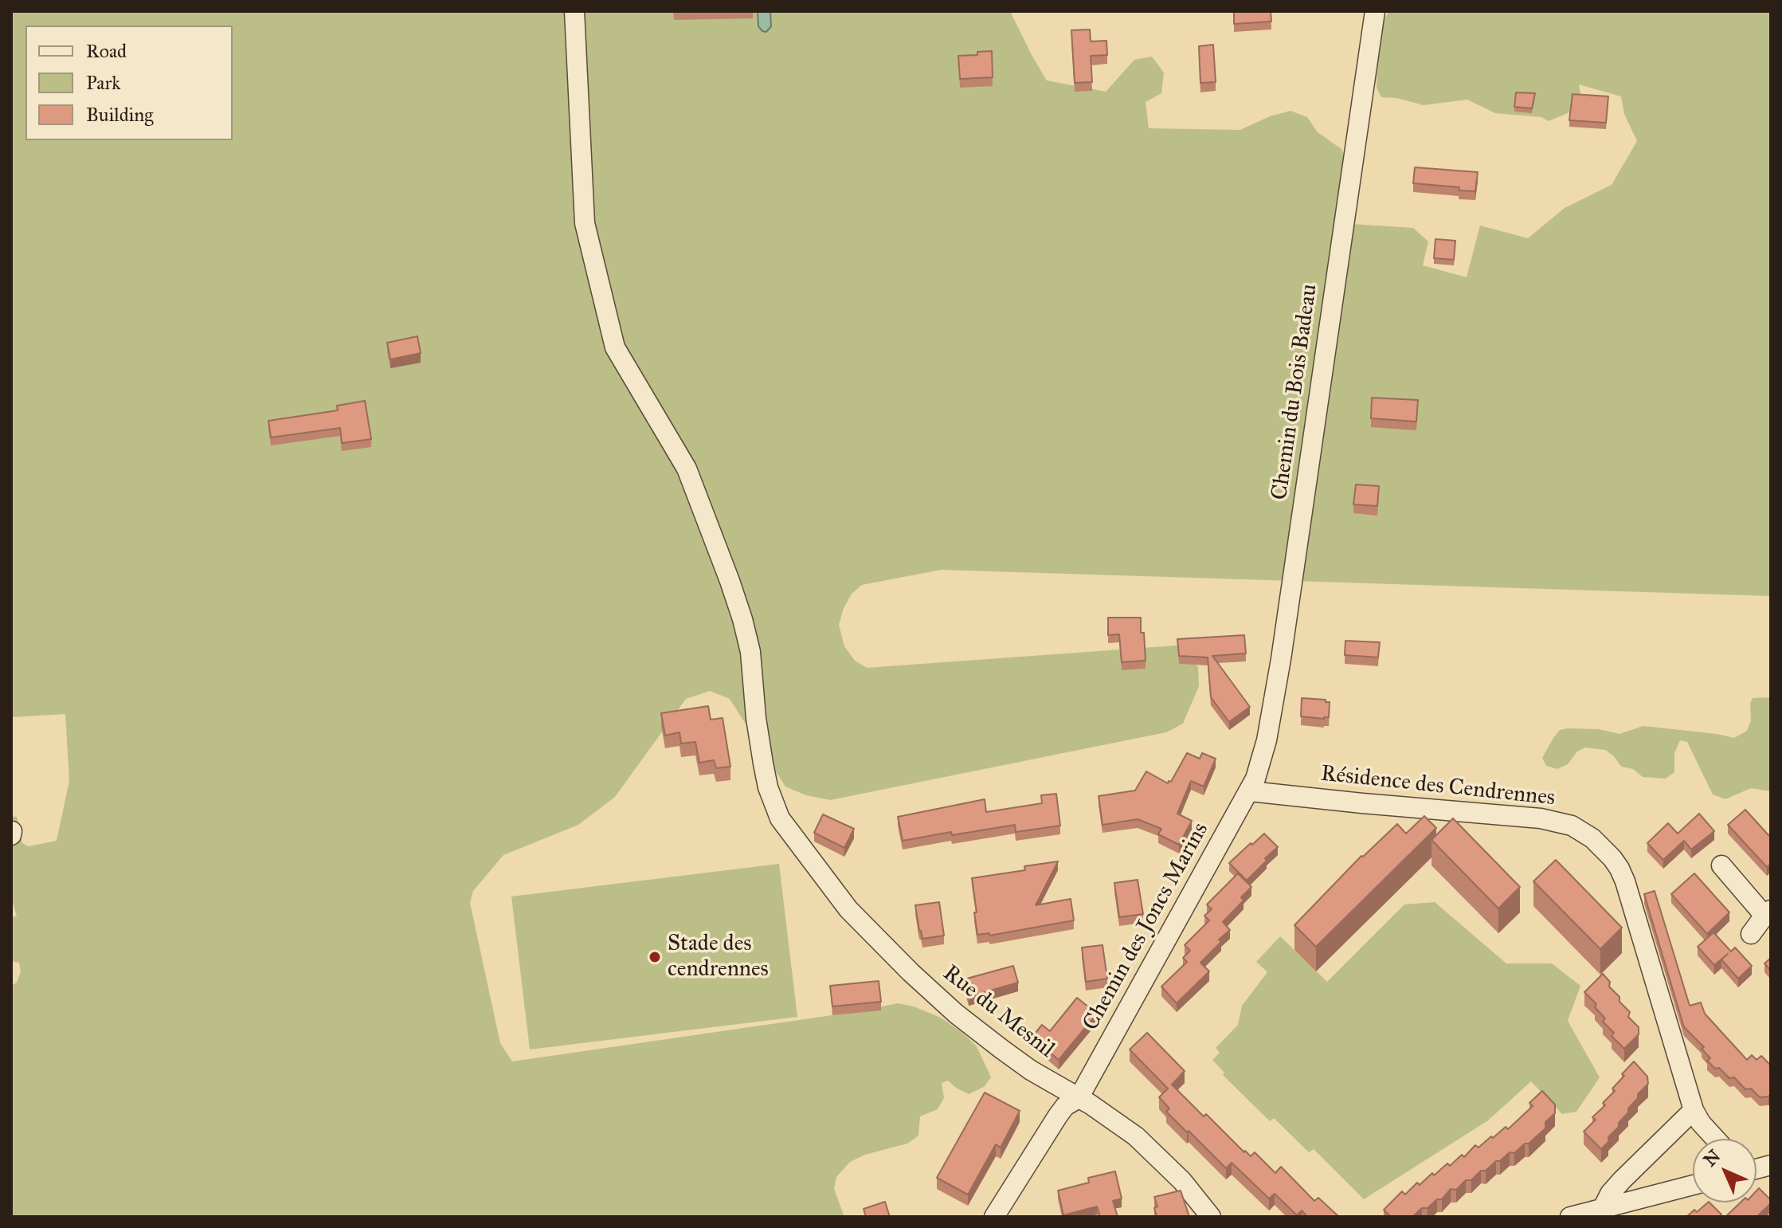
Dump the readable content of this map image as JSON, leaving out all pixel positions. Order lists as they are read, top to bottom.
{
  "streets": {
    "street": [
      "Chemin du Bois Badeau",
      "Résidence des Cendrennes",
      "Chemin des Joncs Marins",
      "Rue du Mesnil"
    ]
  },
  "crossings": [
    ["Chemin du Bois Badeau", "Résidence des Cendrennes"],
    ["Chemin du Bois Badeau", "Chemin des Joncs Marins"],
    ["Résidence des Cendrennes", "Chemin des Joncs Marins"],
    ["Chemin des Joncs Marins", "Rue du Mesnil"]
  ],
  "places": ["Stade des cendrennes"],
  "legend": ["Road", "Park", "Building"],
  "north": "top left"
}
